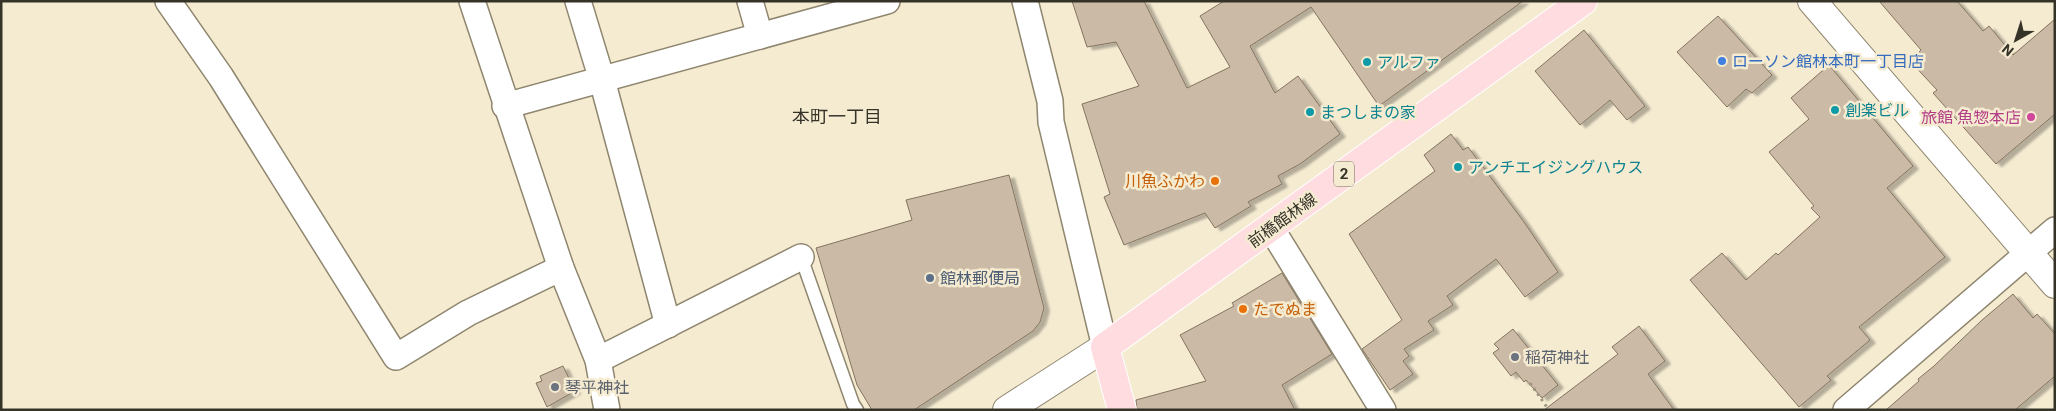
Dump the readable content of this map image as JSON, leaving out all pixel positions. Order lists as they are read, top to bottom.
{
  "streets": {
    "main road": ["2", "前橋館林線"]
  },
  "districts": ["本町一丁目"],
  "places": [
    "ローソン館林本町一丁目店",
    "アルファ",
    "創楽ビル",
    "まつしまの家",
    "旅館 魚惣本店",
    "アンチエイジングハウス",
    "川魚ふかわ",
    "館林郵便局",
    "たでぬま",
    "稲荷神社",
    "琴平神社"
  ],
  "north": "bottom left"
}
